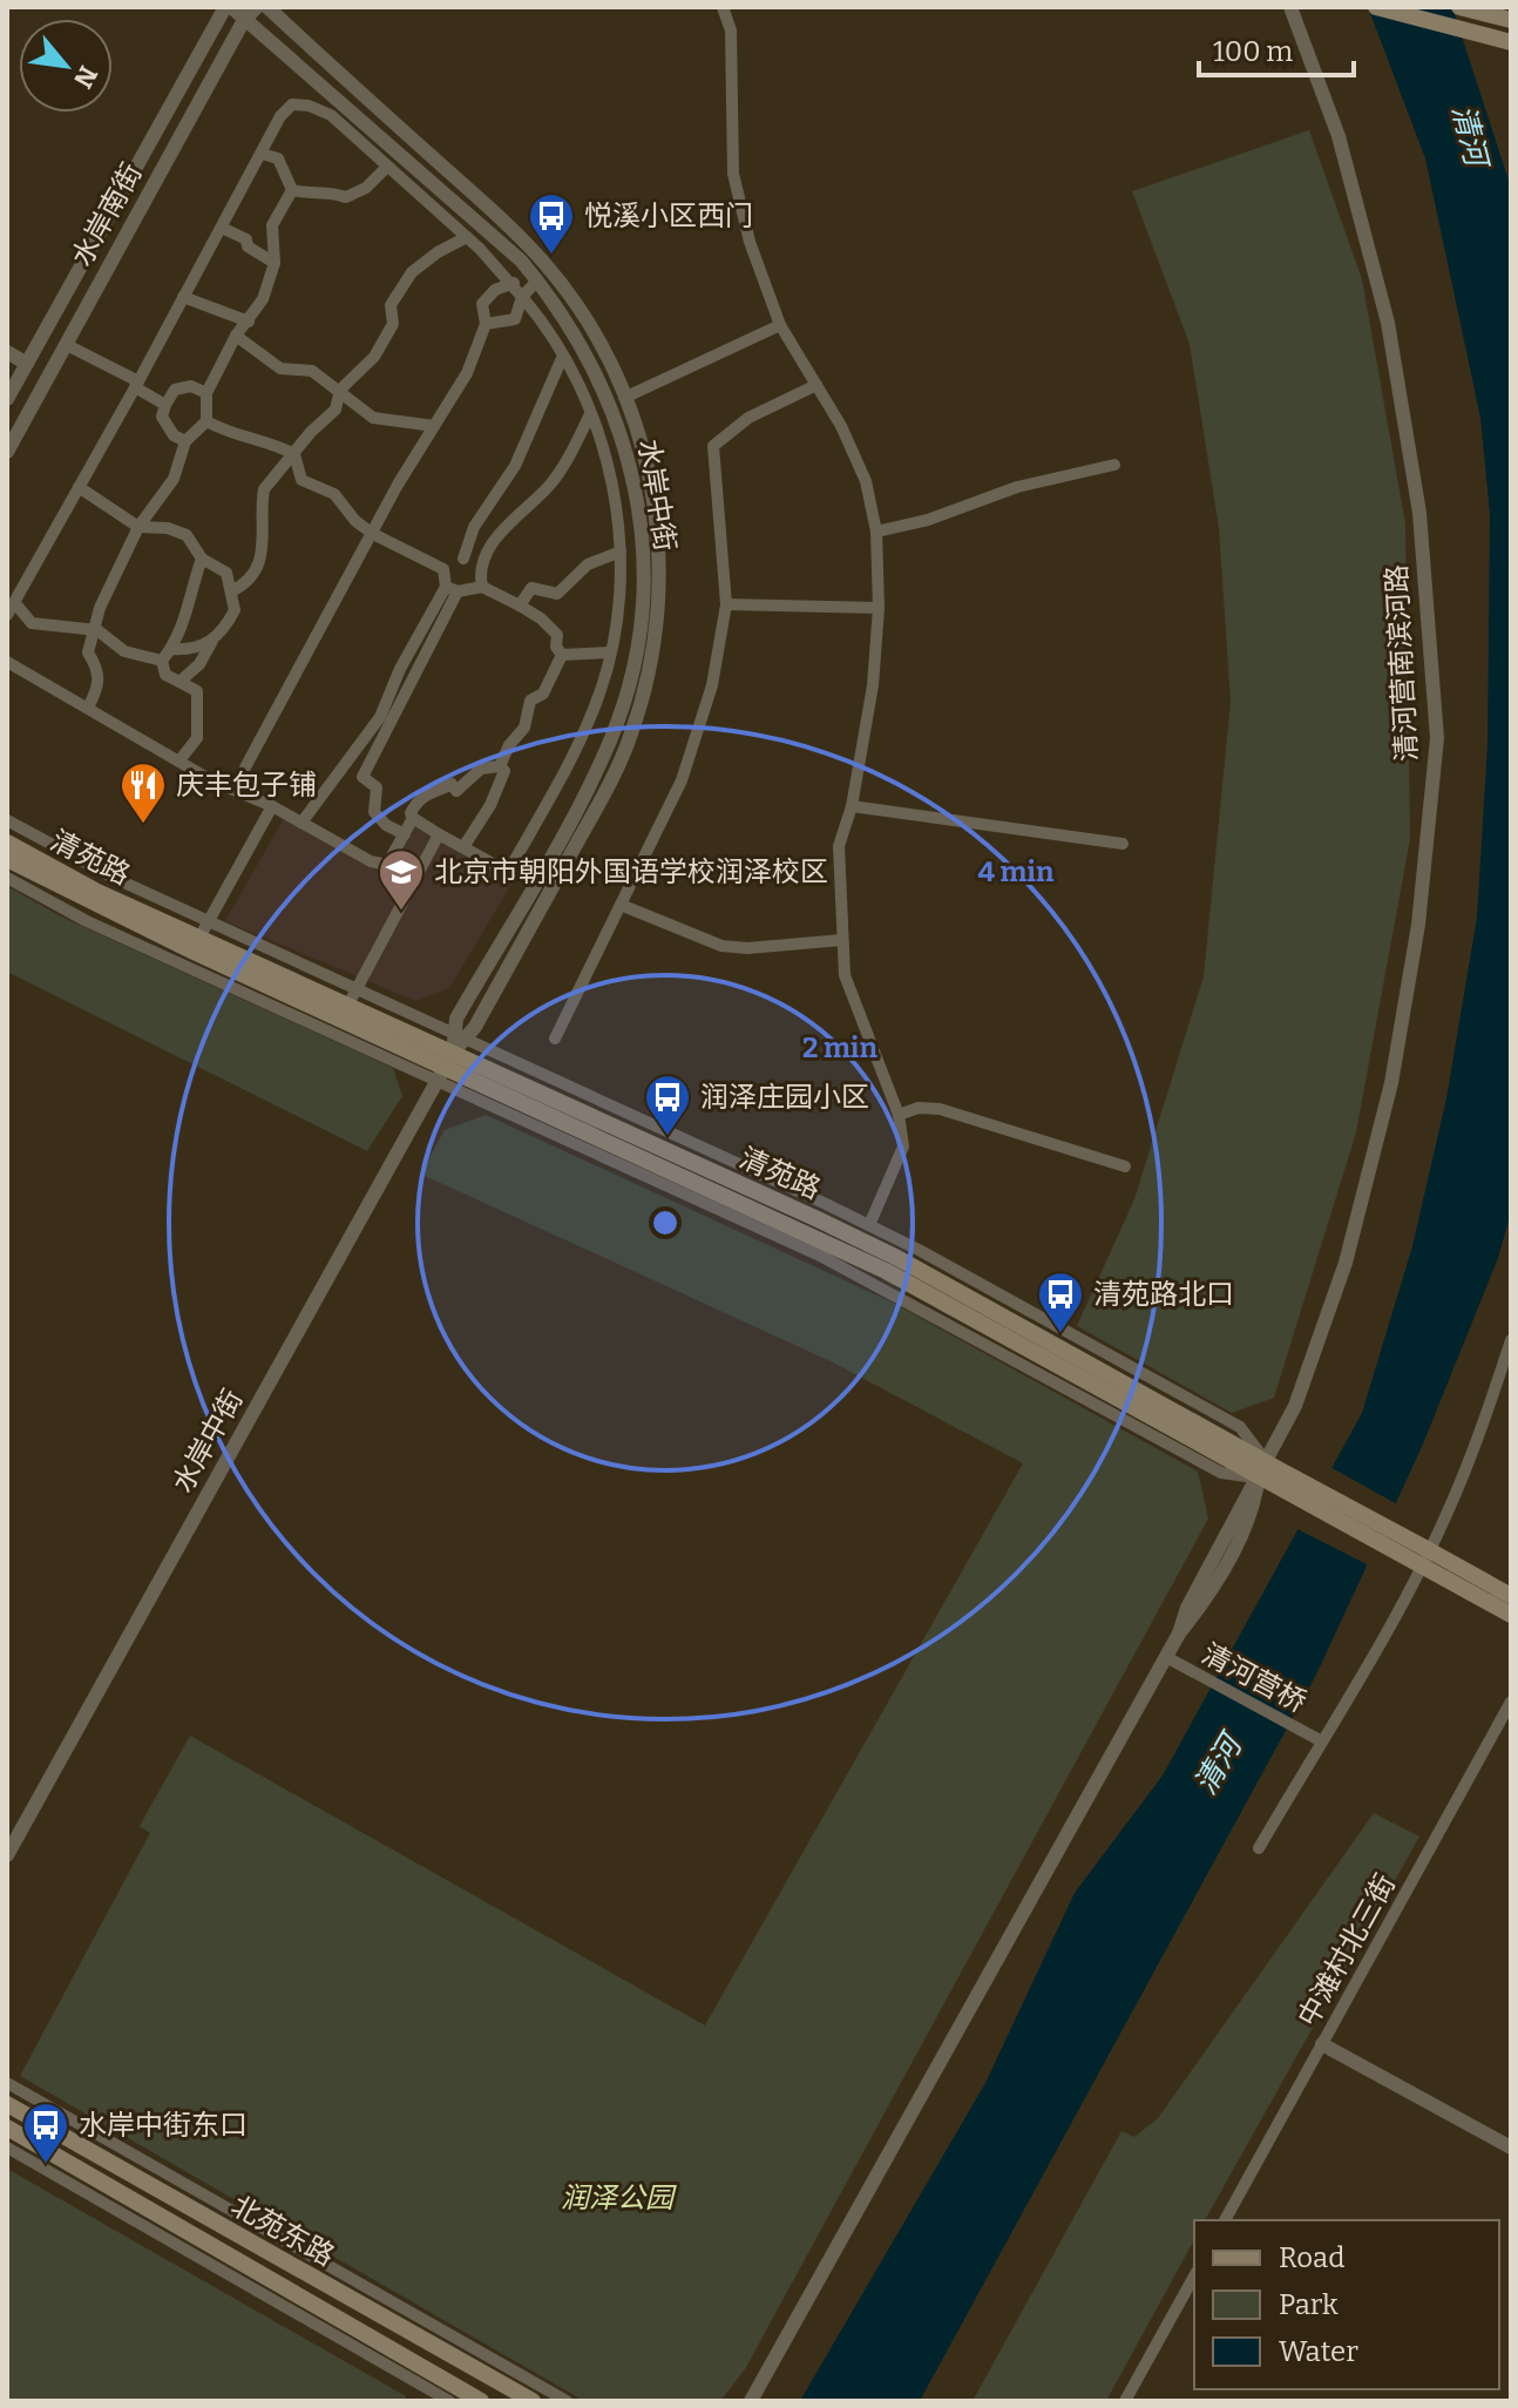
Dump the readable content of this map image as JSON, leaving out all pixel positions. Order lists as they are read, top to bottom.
{
  "streets": {
    "main road": ["清苑路", "北苑东路"],
    "street": [
      "水岸南街",
      "水岸中街",
      "清河营南滨河路",
      "清河营桥",
      "中滩村北三街"
    ]
  },
  "crossings": [
    ["水岸南街", "水岸中街"],
    ["水岸中街", "清苑路"],
    ["清河营南滨河路", "清苑路"]
  ],
  "water": ["清河"],
  "parks": ["润泽公园"],
  "places": {
    "bus stop": [
      "悦溪小区西门",
      "润泽庄园小区",
      "清苑路北口",
      "水岸中街东口"
    ],
    "restaurant": ["庆丰包子铺"],
    "school or university": ["北京市朝阳外国语学校润泽校区"]
  },
  "legend": ["Road", "Park", "Water"],
  "scale_bar": "100 m",
  "north": "bottom right",
  "rings": ["4 min", "2 min"]
}
